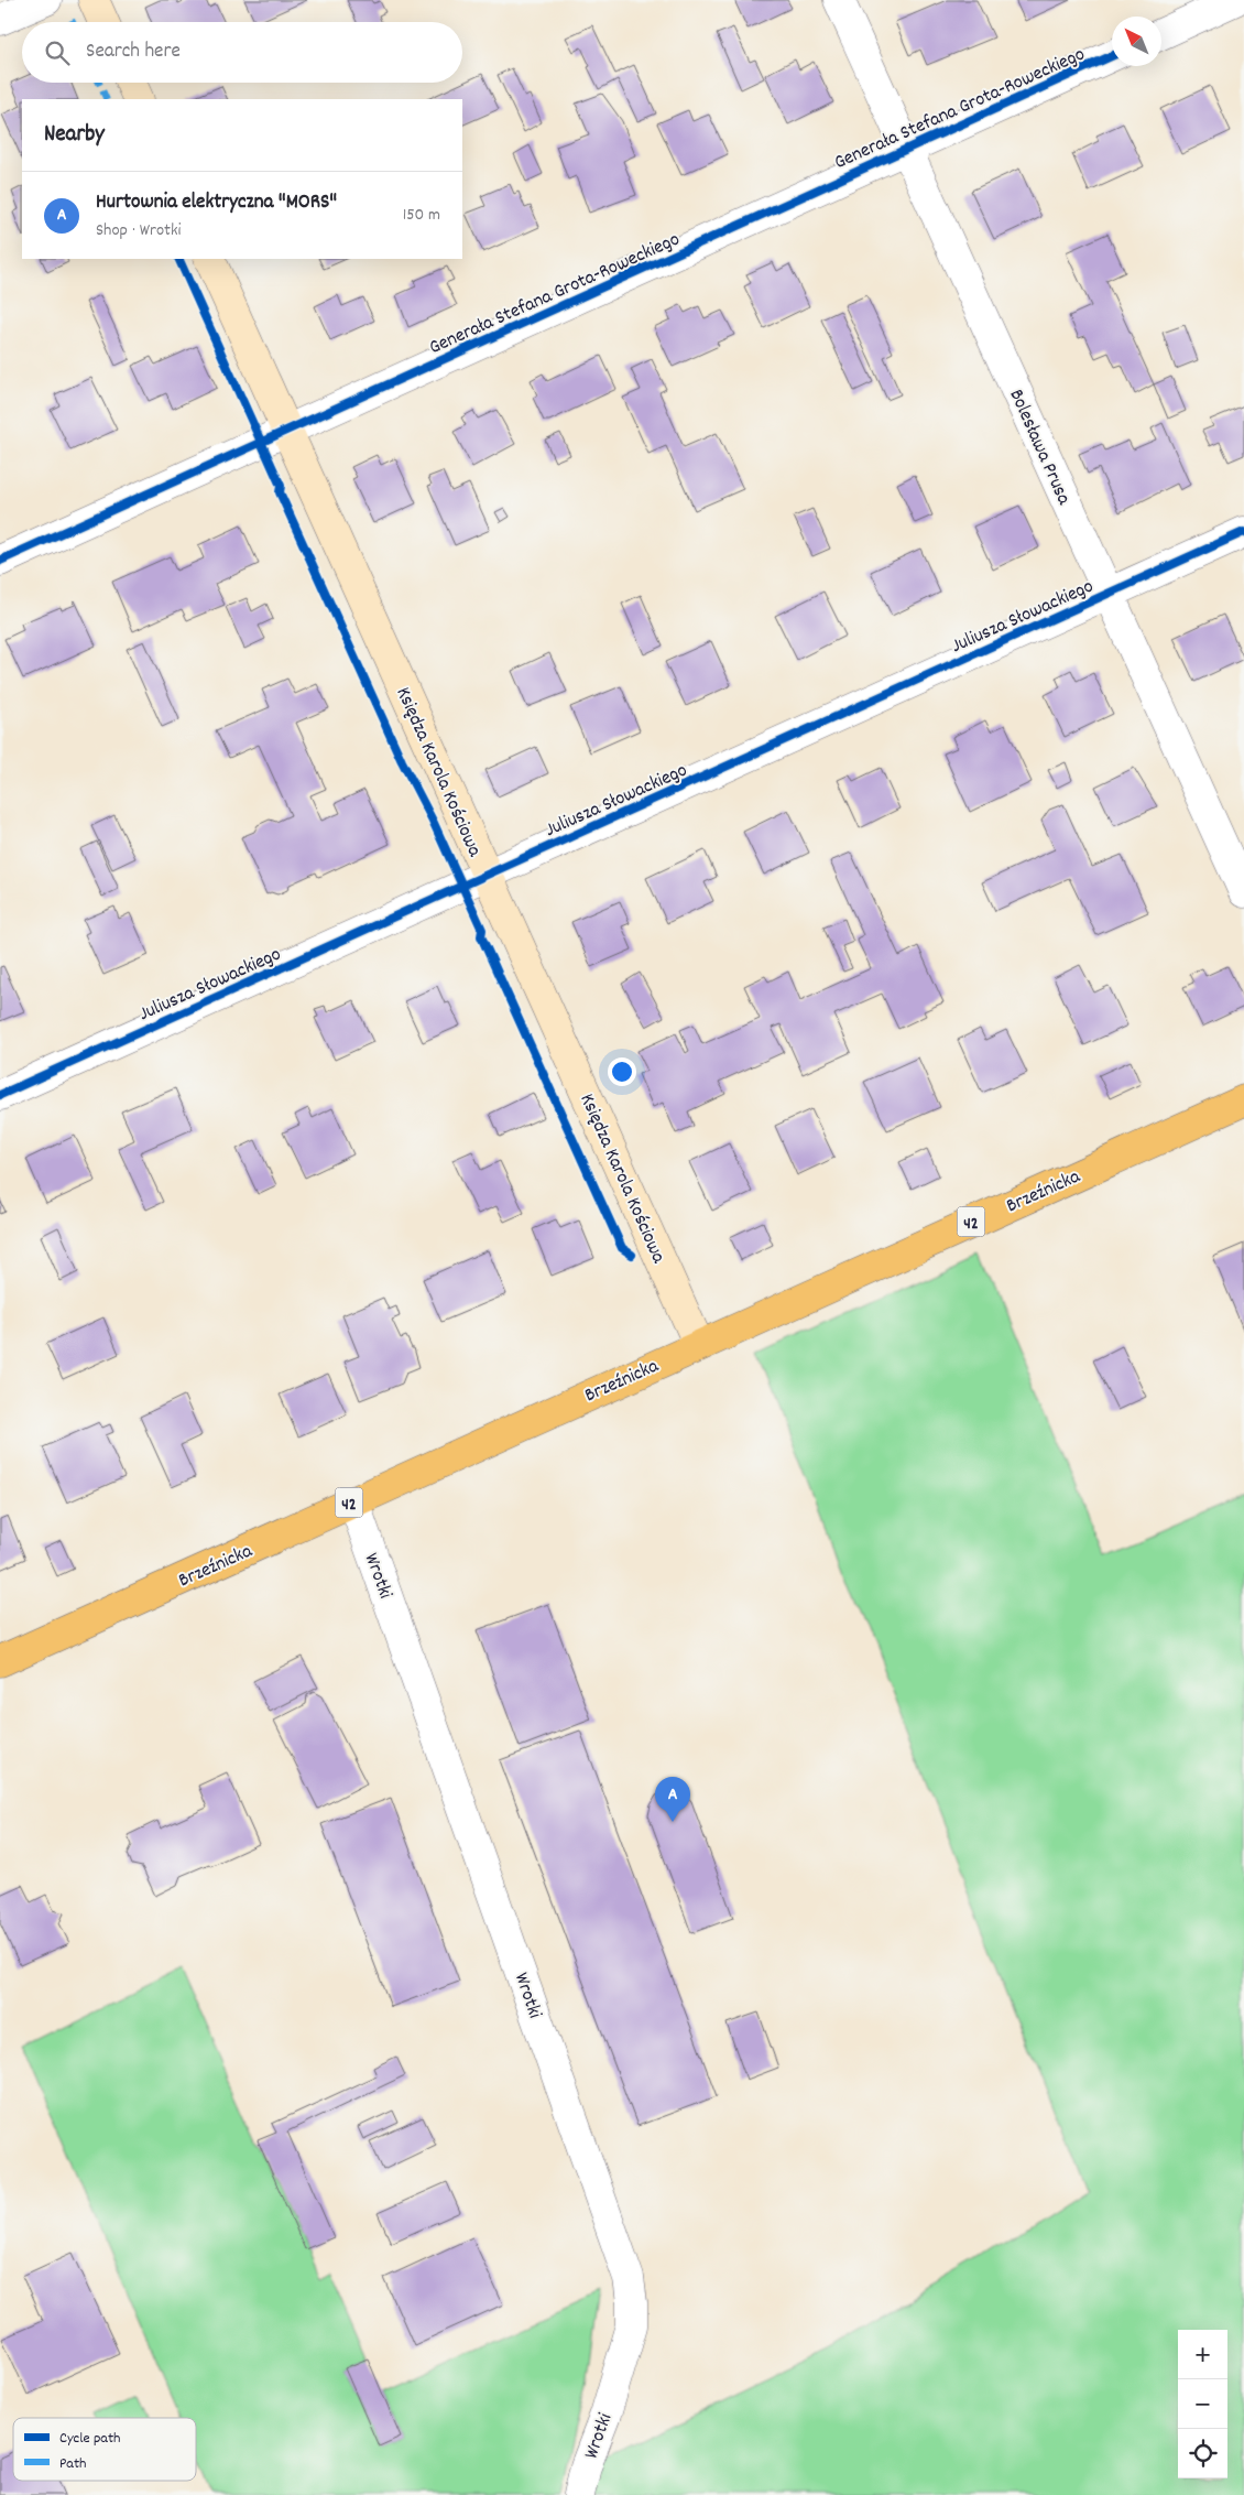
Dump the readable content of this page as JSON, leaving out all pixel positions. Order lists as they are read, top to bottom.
{
  "streets": {
    "main road": ["Brzeźnicka", "42"],
    "street": [
      "Generała Stefana Grota-Roweckiego",
      "Bolesława Prusa",
      "Juliusza Słowackiego",
      "Księdza Karola Kościowa",
      "Wrotki"
    ]
  },
  "crossings": [
    ["Generała Stefana Grota-Roweckiego", "Bolesława Prusa"],
    ["Generała Stefana Grota-Roweckiego", "Księdza Karola Kościowa"],
    ["Bolesława Prusa", "Juliusza Słowackiego"],
    ["Juliusza Słowackiego", "Księdza Karola Kościowa"],
    ["Księdza Karola Kościowa", "Brzeźnicka"],
    ["Brzeźnicka", "Wrotki"]
  ],
  "legend": ["Cycle path", "Path"],
  "north": "top left",
  "page": {
    "search": "Search here",
    "heading": "Nearby",
    "list": [
      {
        "mark": "A",
        "name": "Hurtownia elektryczna \"MORS\"",
        "note": "Shop · Wrotki",
        "value": "150 m"
      }
    ],
    "pins": "A",
    "map_buttons": ["+", "−"]
  }
}
